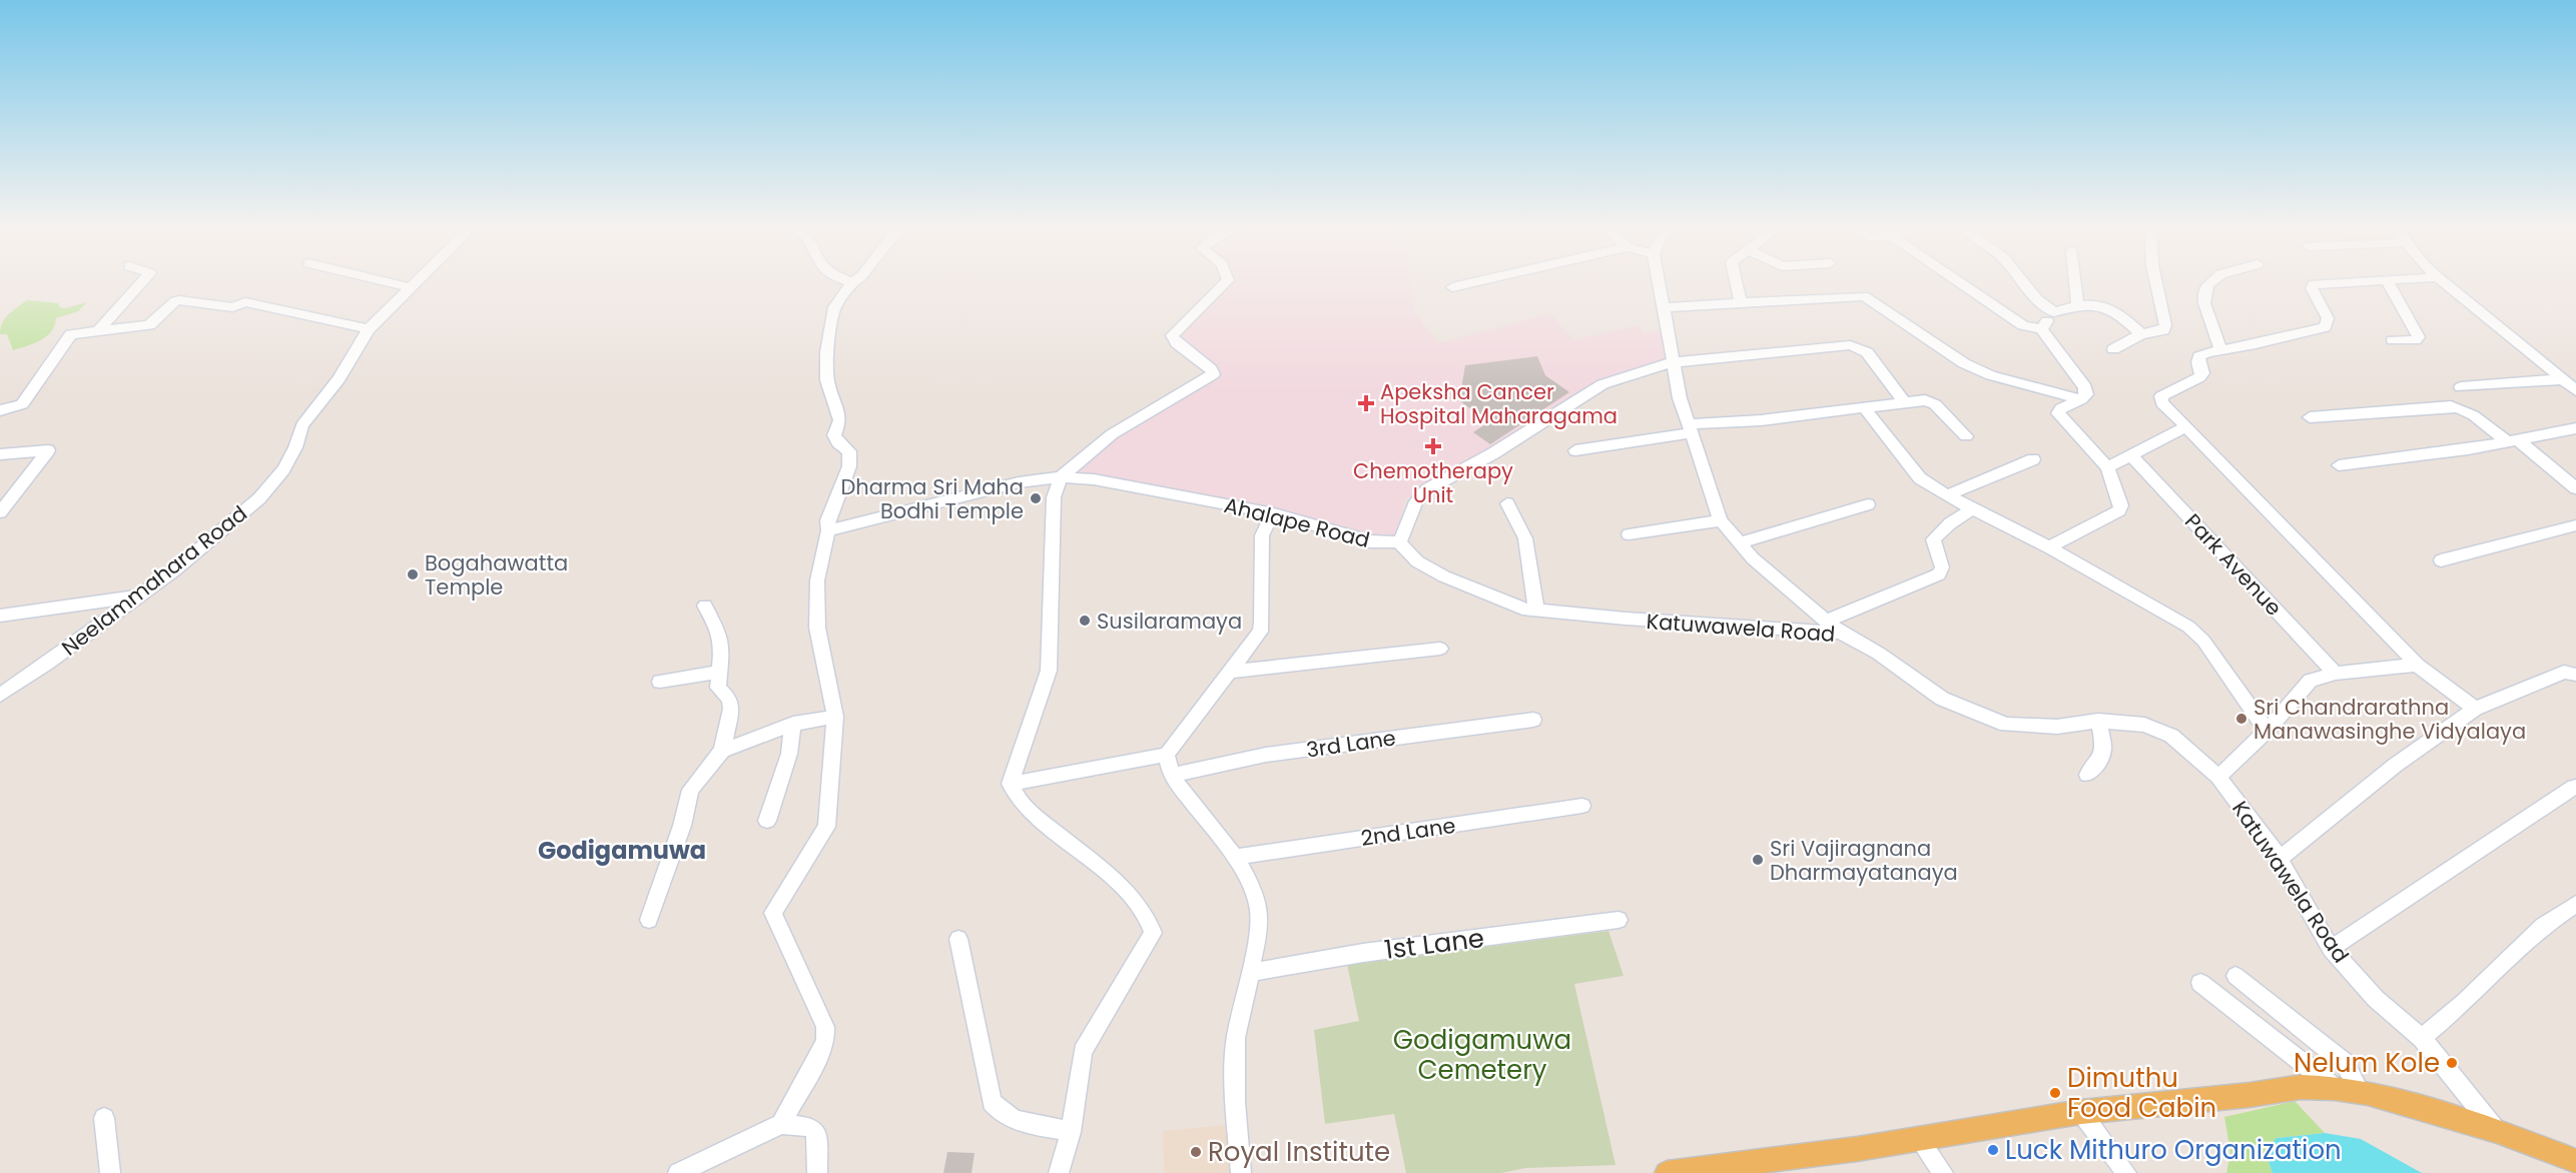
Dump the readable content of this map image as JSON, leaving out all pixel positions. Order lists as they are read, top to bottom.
{
  "streets": {
    "street": [
      "Ahalape Road",
      "Park Avenue",
      "Neelammahara Road",
      "Katuwawela Road",
      "3rd Lane",
      "2nd Lane",
      "1st Lane"
    ]
  },
  "crossings": [
    ["Ahalape Road", "Katuwawela Road"]
  ],
  "districts": ["Godigamuwa"],
  "parks": ["Godigamuwa Cemetery"],
  "places": {
    "health": ["Apeksha Cancer Hospital Maharagama", "Chemotherapy Unit"],
    "other": [
      "Dharma Sri Maha Bodhi Temple",
      "Bogahawatta Temple",
      "Susilaramaya",
      "Sri Chandrarathna Manawasinghe Vidyalaya",
      "Sri Vajiragnana Dharmayatanaya",
      "Nelum Kole",
      "Dimuthu Food Cabin",
      "Luck Mithuro Organization",
      "Royal Institute"
    ]
  }
}
